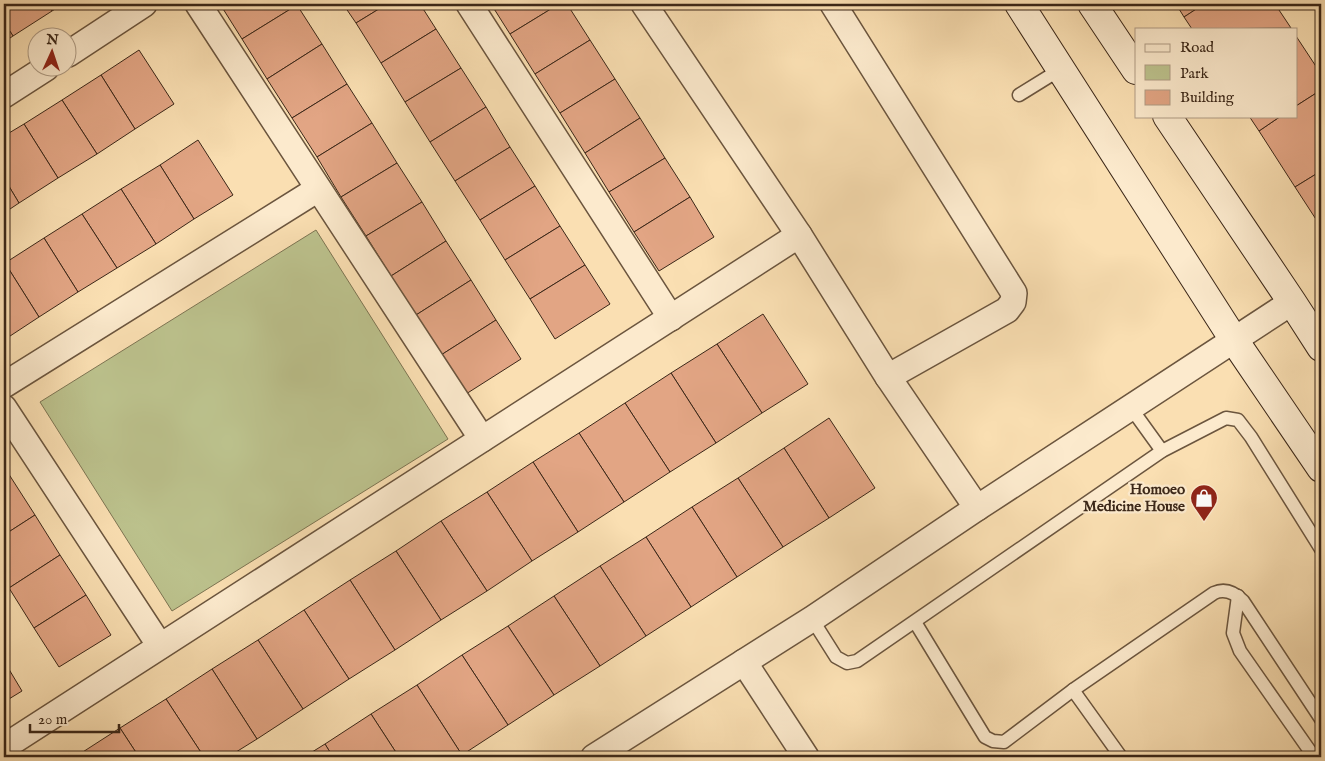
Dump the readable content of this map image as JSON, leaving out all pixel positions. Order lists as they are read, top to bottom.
{
  "places": {
    "shop": ["Homoeo Medicine House"]
  },
  "legend": ["Road", "Park", "Building"],
  "scale_bar": "20 m",
  "north": "top"
}
